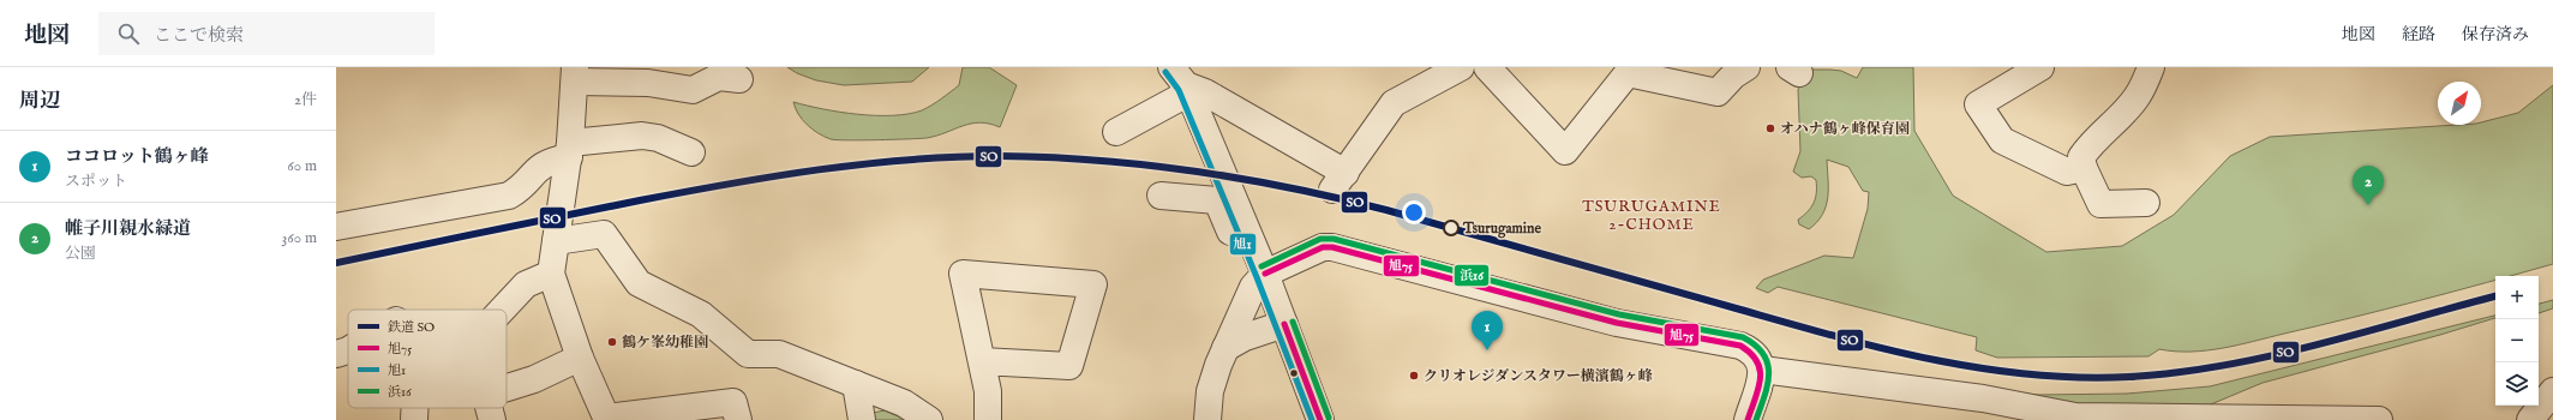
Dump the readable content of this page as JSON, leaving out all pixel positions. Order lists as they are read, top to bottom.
{
  "districts": ["TSURUGAMINE 2-CHOME"],
  "places": [
    "オハナ鶴ヶ峰保育園",
    "Tsurugamine",
    "鶴ケ峯幼稚園",
    "クリオレジダンスタワー横濱鶴ヶ峰"
  ],
  "lines": [
    "transit line 旭1",
    "rail line SO",
    "transit line 浜16",
    "transit line 旭75"
  ],
  "legend": [
    "鉄道 SO",
    "旭75",
    "旭1",
    "浜16"
  ],
  "north": "top right",
  "page": {
    "header": "地図",
    "search": "ここで検索",
    "nav": ["地図", "経路", "保存済み"],
    "heading": ["周辺", "2件"],
    "list": [
      {
        "mark": "1",
        "name": "ココロット鶴ヶ峰",
        "note": "スポット",
        "value": "60 m"
      },
      {
        "mark": "2",
        "name": "帷子川親水緑道",
        "note": "公園",
        "value": "360 m"
      }
    ],
    "pins": ["2", "1"],
    "map_buttons": ["+", "−"]
  }
}
